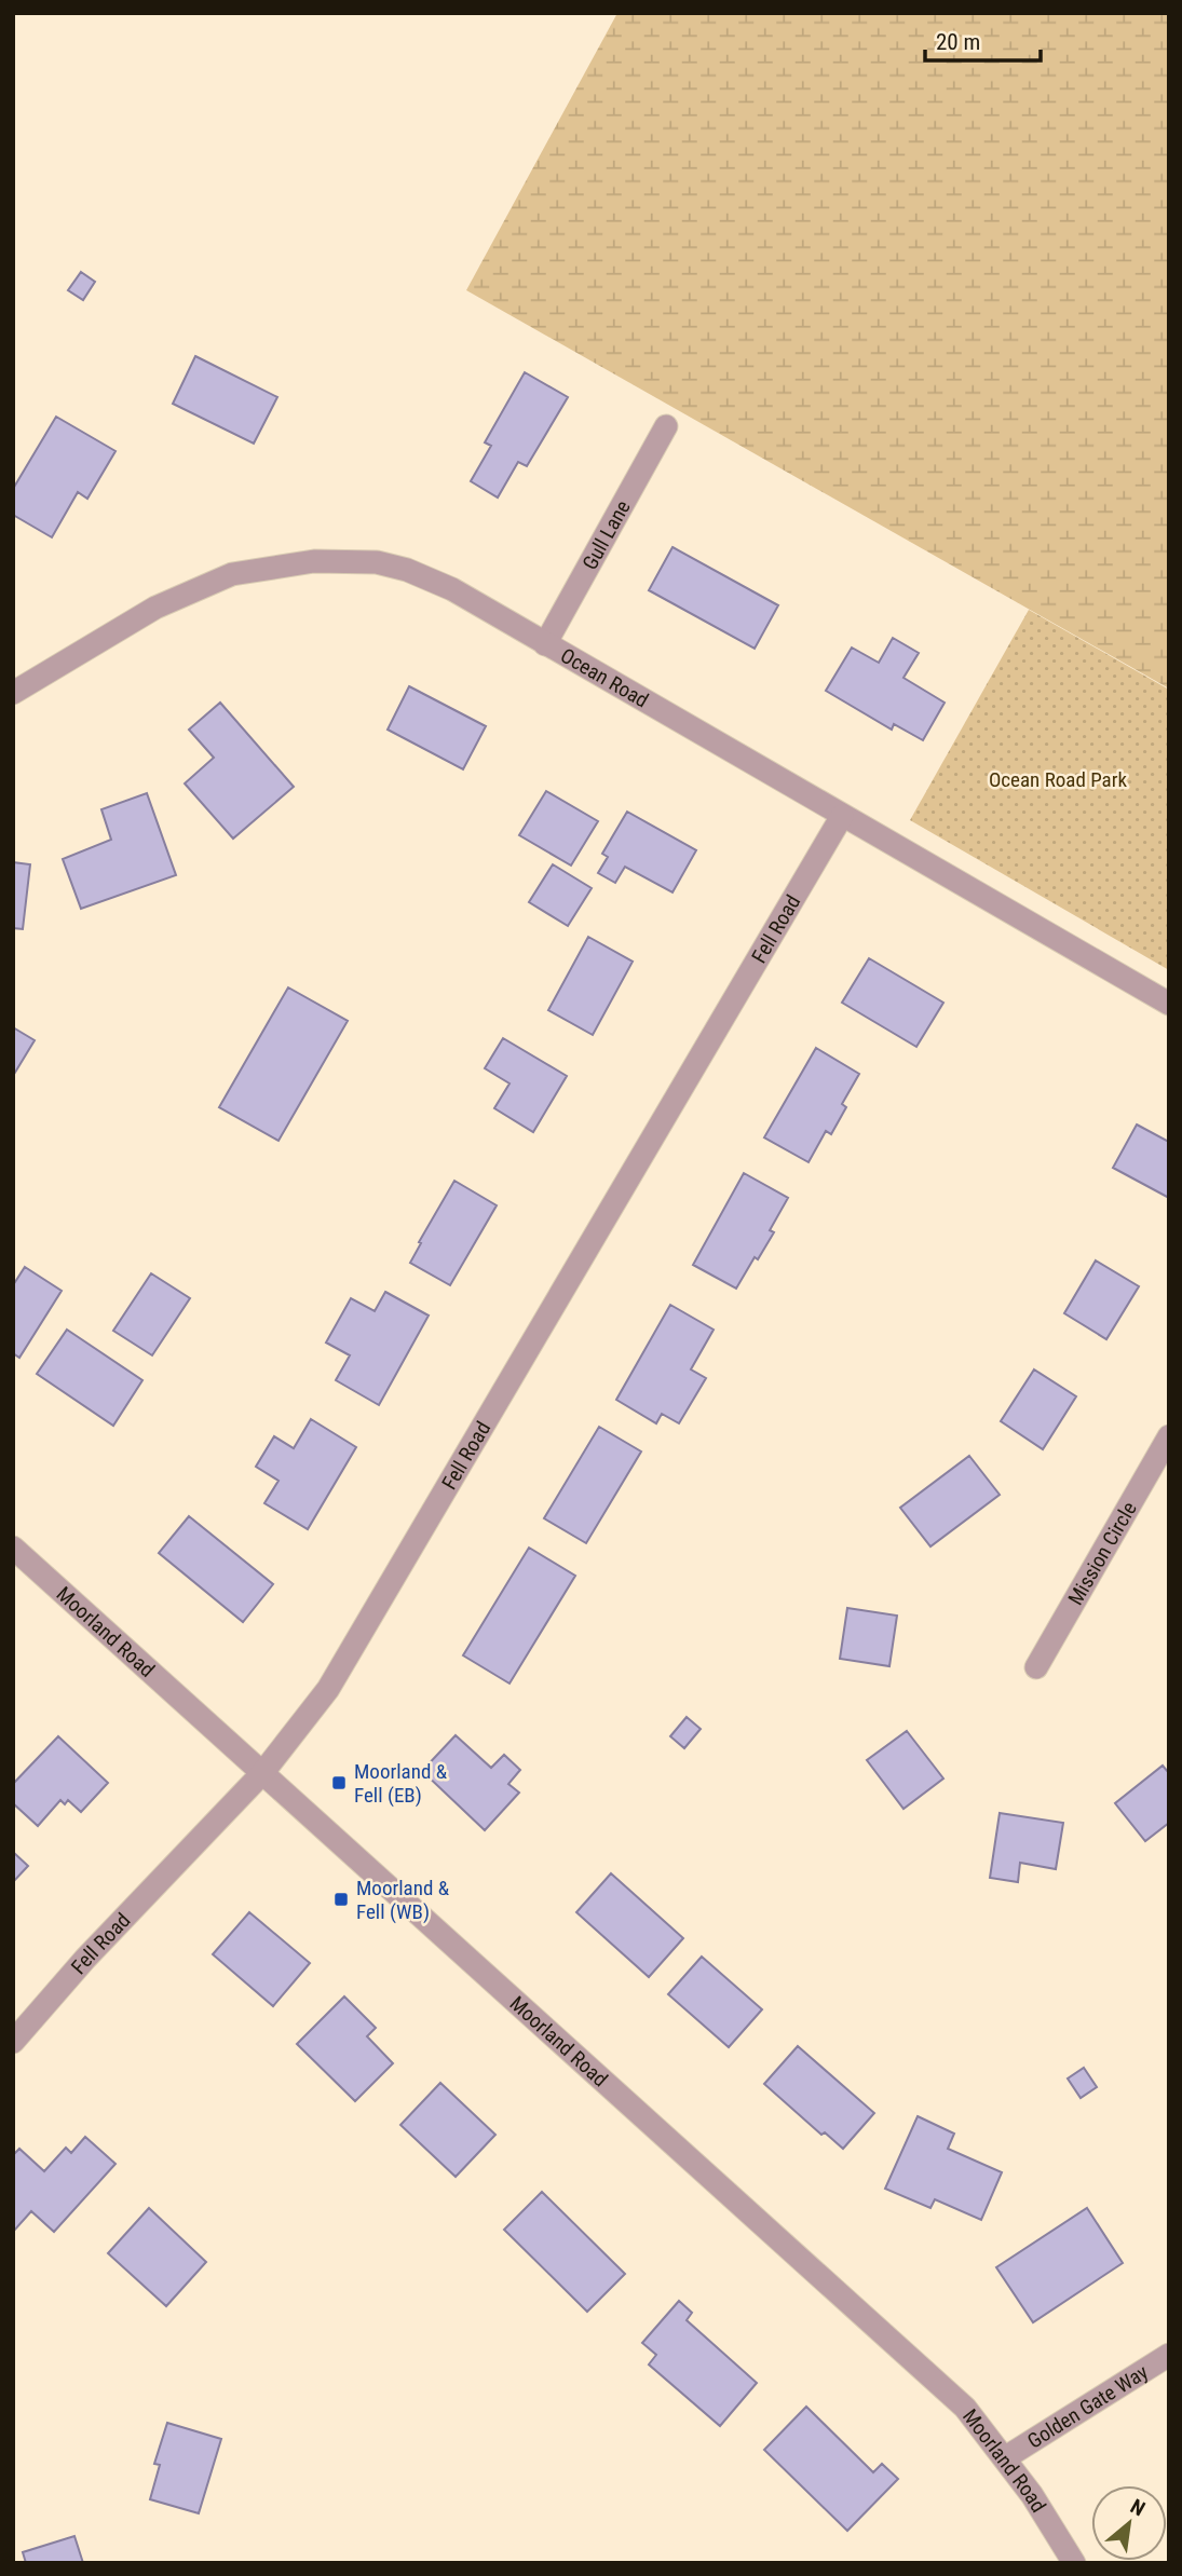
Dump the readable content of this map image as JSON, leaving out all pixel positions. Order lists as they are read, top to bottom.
{
  "streets": {
    "street": [
      "Gull Lane",
      "Ocean Road",
      "Fell Road",
      "Mission Circle",
      "Moorland Road",
      "Golden Gate Way"
    ]
  },
  "crossings": [
    ["Gull Lane", "Ocean Road"],
    ["Ocean Road", "Fell Road"],
    ["Fell Road", "Moorland Road"],
    ["Moorland Road", "Golden Gate Way"]
  ],
  "parks": ["Ocean Road Park"],
  "places": {
    "transit": ["Moorland & Fell (EB)", "Moorland & Fell (WB)"]
  },
  "scale_bar": "20 m",
  "north": "top right"
}
